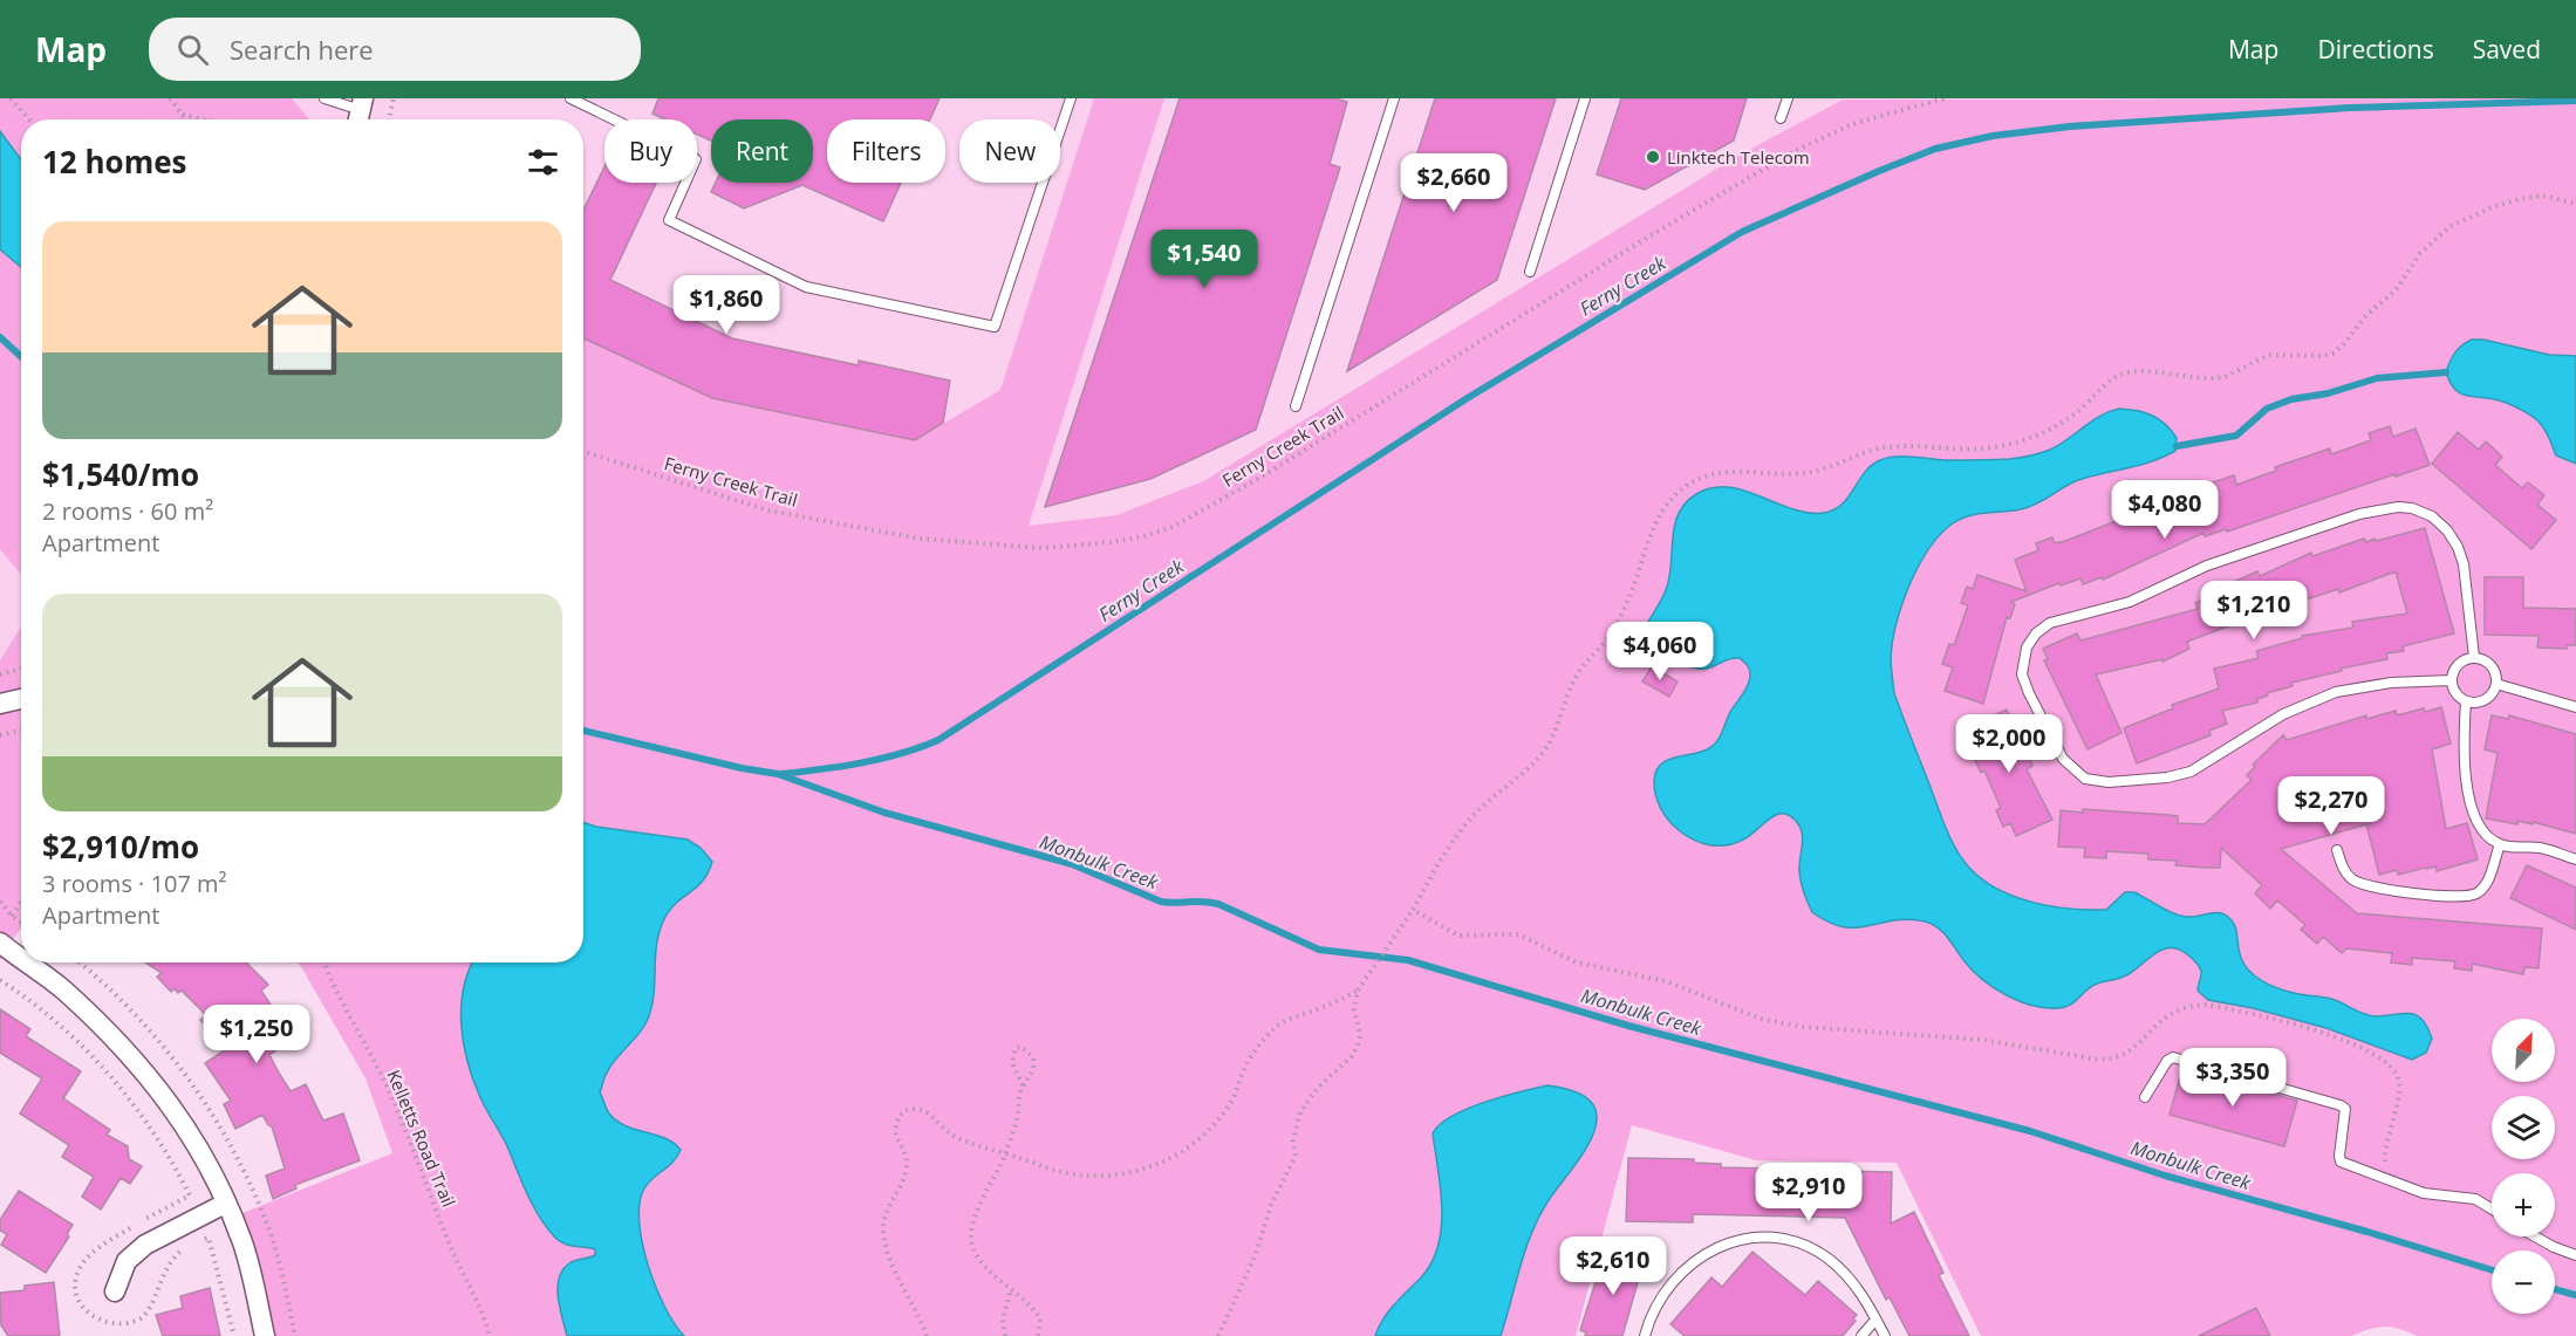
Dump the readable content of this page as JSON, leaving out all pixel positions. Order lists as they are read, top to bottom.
{
  "streets": {
    "path": ["Ferny Creek Trail", "Kelletts Road Trail"]
  },
  "water": ["Ferny Creek", "Monbulk Creek"],
  "places": ["Linktech Telecom"],
  "north": "top right",
  "page": {
    "header": "Map",
    "search": "Search here",
    "nav": ["Map", "Directions", "Saved"],
    "chip": [
      "Buy",
      "Rent",
      "Filters",
      "New"
    ],
    "heading": "12 homes",
    "price": [
      "$2,660",
      "$1,540",
      "$1,860",
      "$4,080",
      "$1,210",
      "$4,060",
      "$2,000",
      "$2,270",
      "$1,250",
      "$3,350",
      "$2,910",
      "$2,610"
    ],
    "list": [
      {
        "name": "$1,540/mo",
        "note": "2 rooms · 60 m² · Apartment"
      },
      {
        "name": "$2,910/mo",
        "note": "3 rooms · 107 m² · Apartment"
      }
    ],
    "map_buttons": ["+", "−"]
  }
}
